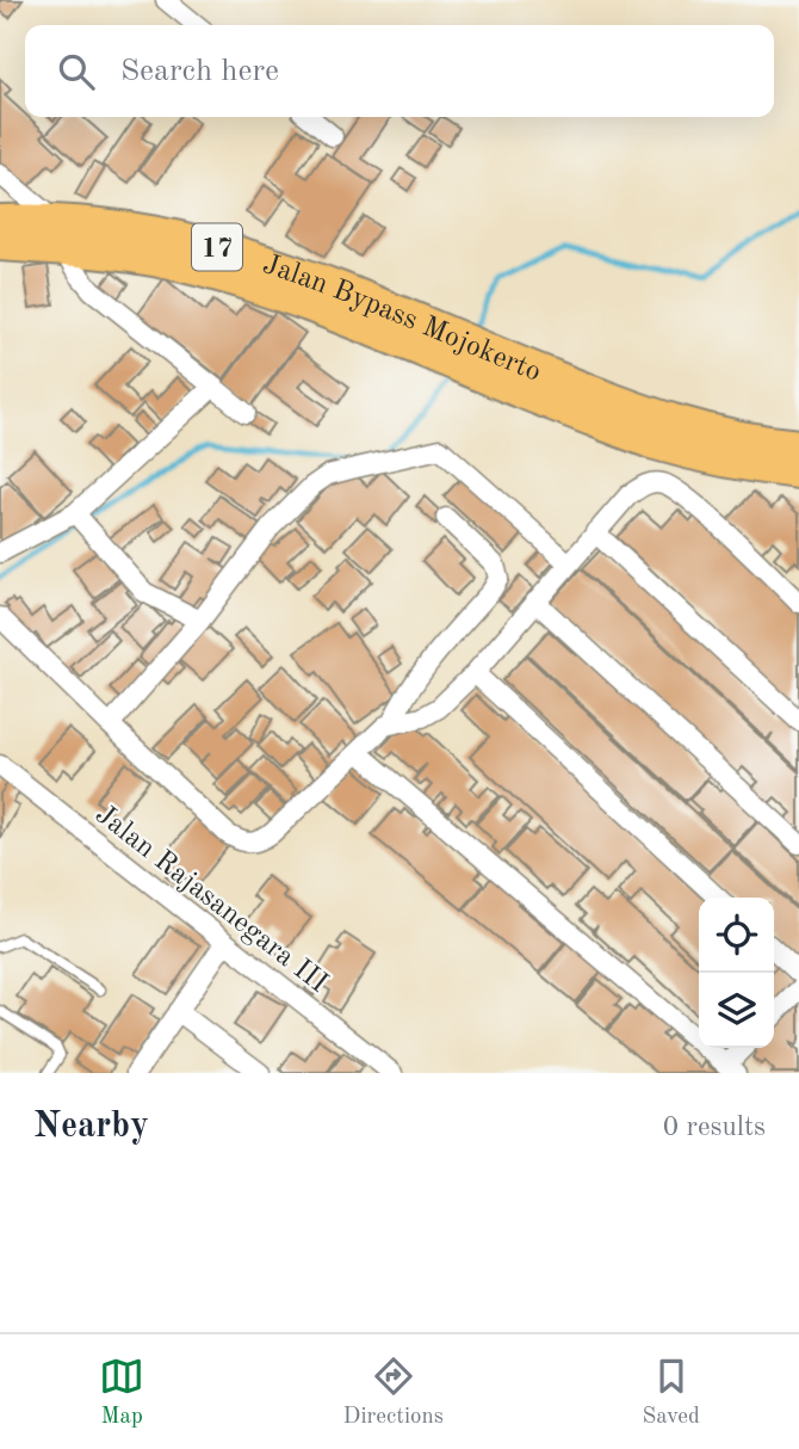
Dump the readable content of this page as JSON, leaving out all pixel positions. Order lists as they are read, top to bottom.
{
  "streets": {
    "highway": ["17", "Jalan Bypass Mojokerto"],
    "street": ["Jalan Rajasanegara III"]
  },
  "page": {
    "search": "Search here",
    "heading": ["Nearby", "0 results"],
    "nav": ["Map", "Directions", "Saved"]
  }
}
